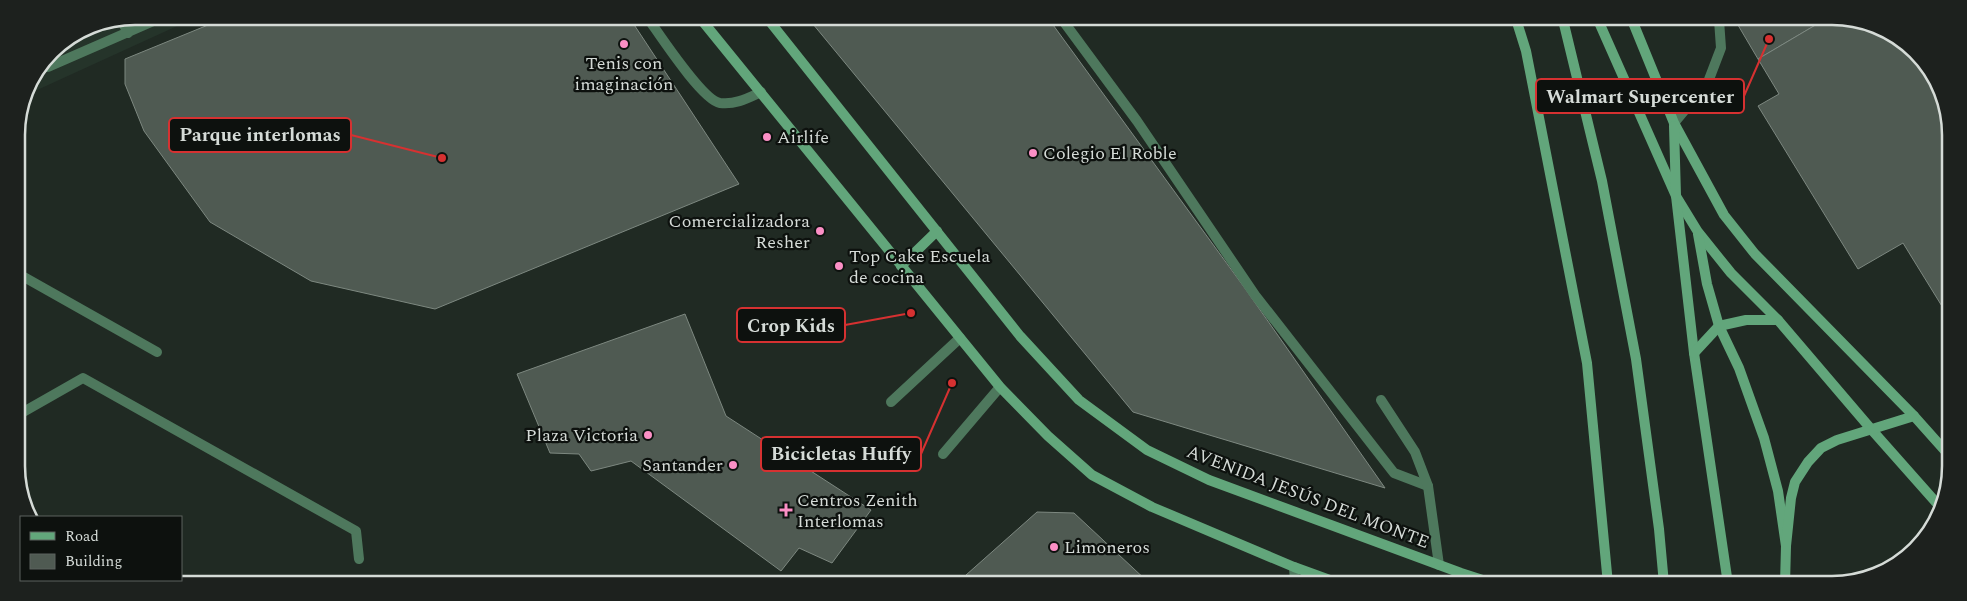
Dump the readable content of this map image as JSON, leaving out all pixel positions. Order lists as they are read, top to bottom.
{
  "streets": {
    "main road": ["AVENIDA JESÚS DEL MONTE"]
  },
  "places": {
    "other": [
      "Walmart Supercenter",
      "Tenis con imaginación",
      "Airlife",
      "Colegio El Roble",
      "Parque interlomas",
      "Comercializadora Resher",
      "Top Cake Escuela de cocina",
      "Crop Kids",
      "Bicicletas Huffy",
      "Plaza Victoria",
      "Santander",
      "Limoneros"
    ],
    "health": ["Centros Zenith Interlomas"]
  },
  "legend": ["Road", "Building"]
}
